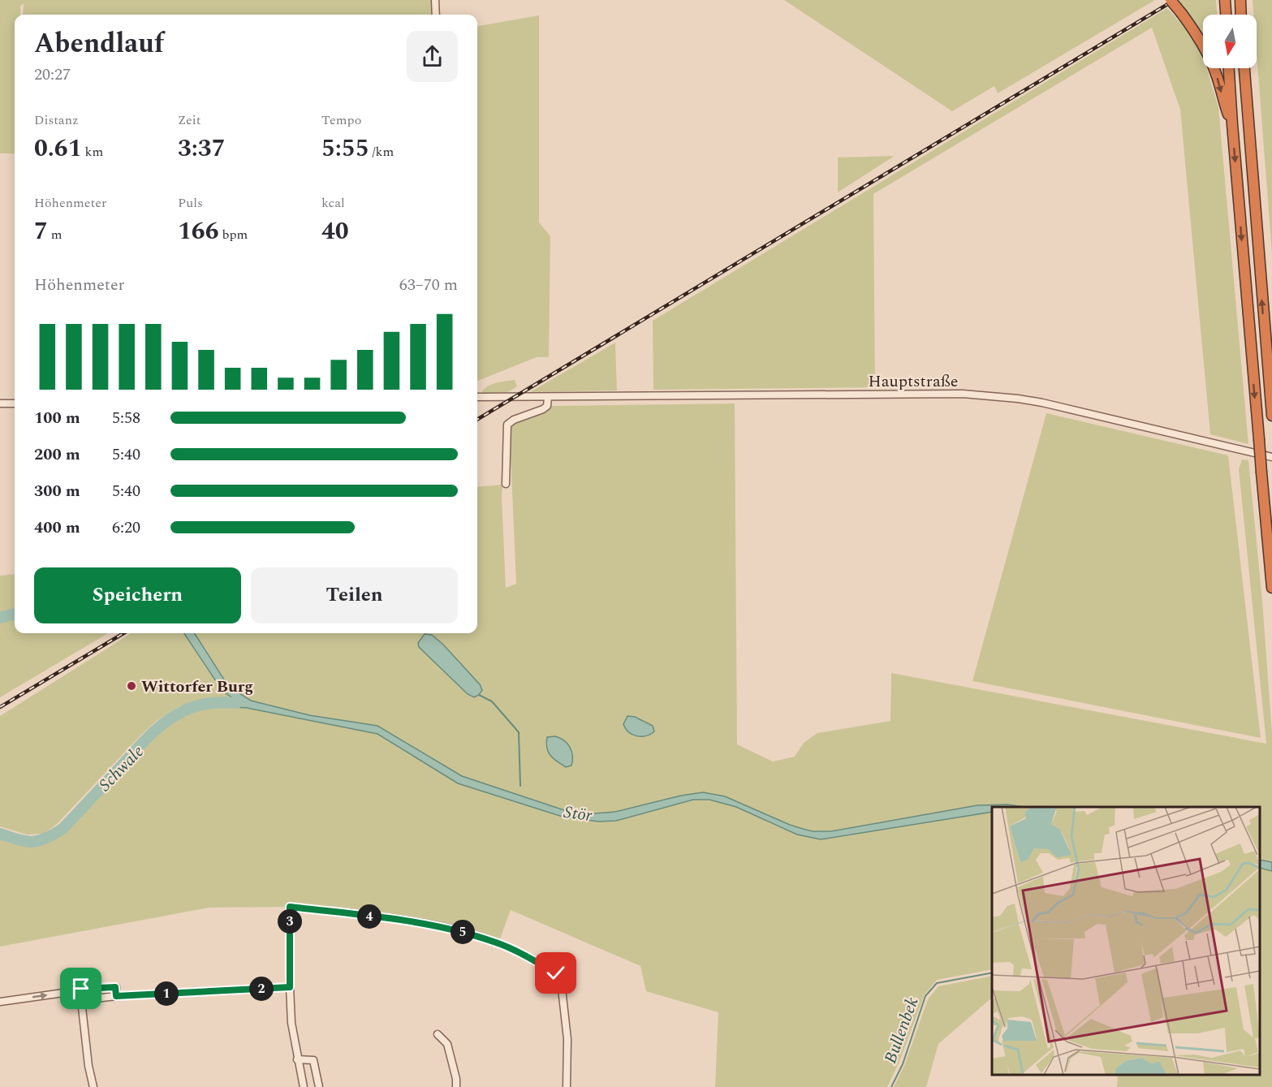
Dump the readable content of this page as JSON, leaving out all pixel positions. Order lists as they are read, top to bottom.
{
  "streets": {
    "street": ["Hauptstraße"]
  },
  "water": ["Schwale", "Stör", "Bullenbek"],
  "places": ["Wittorfer Burg"],
  "north": "bottom",
  "page": {
    "heading": ["Abendlauf", "20:27"],
    "stats": [
      ["Distanz", "0.61 km"],
      ["Zeit", "3:37"],
      ["Tempo", "5:55 /km"],
      ["Höhenmeter", "7 m"],
      ["Puls", "166 bpm"],
      ["kcal", "40"]
    ],
    "chart": ["Höhenmeter", "63–70 m"],
    "list": [
      {
        "name": "100 m",
        "note": "5:58"
      },
      {
        "name": "200 m",
        "note": "5:40"
      },
      {
        "name": "300 m",
        "note": "5:40"
      },
      {
        "name": "400 m",
        "note": "6:20"
      }
    ],
    "buttons": ["Speichern", "Teilen"],
    "pins": [
      "4",
      "3",
      "5",
      "2",
      "1"
    ]
  }
}
